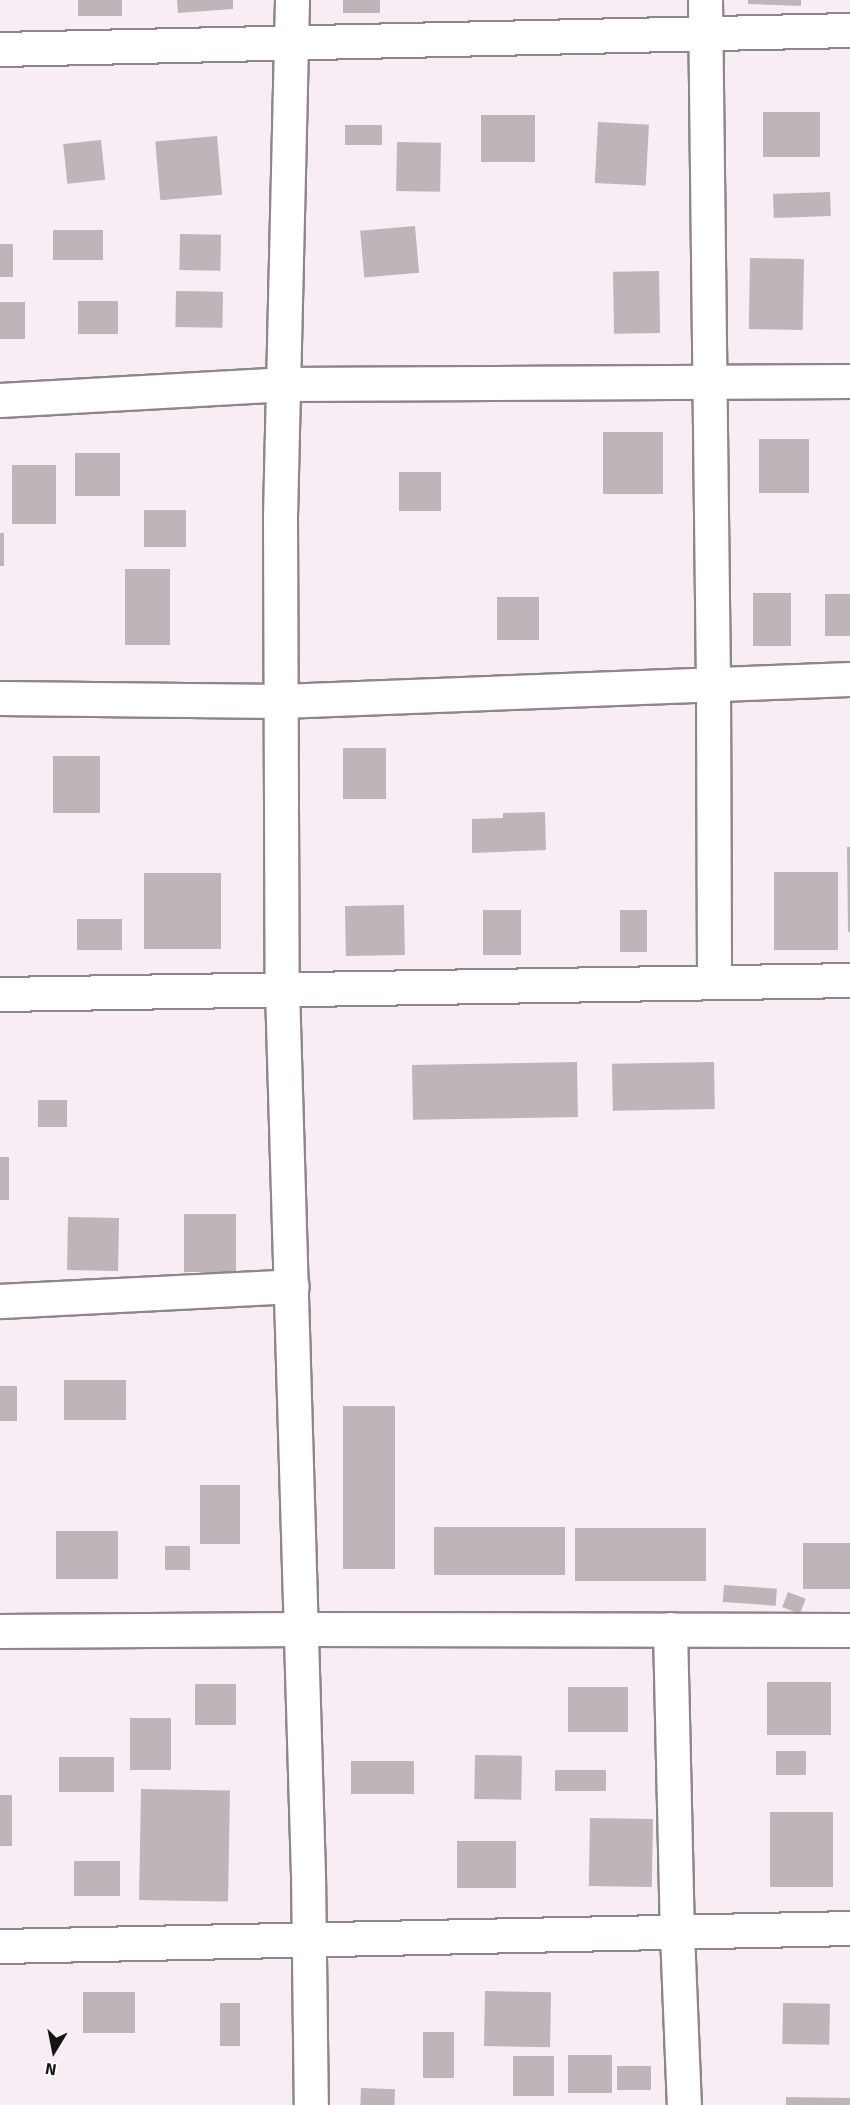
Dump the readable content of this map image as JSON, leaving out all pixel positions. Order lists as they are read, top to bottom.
{
  "north": "bottom"
}
